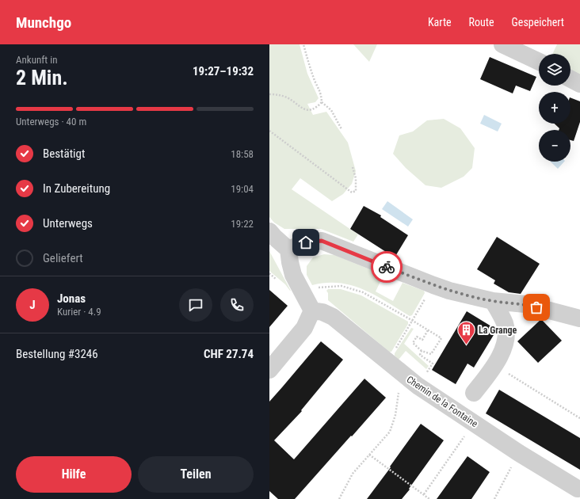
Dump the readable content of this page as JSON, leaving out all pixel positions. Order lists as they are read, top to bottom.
{
  "streets": {
    "street": ["Chemin de la Fontaine"]
  },
  "places": {
    "building": ["La Grange"]
  },
  "page": {
    "header": "Munchgo",
    "nav": ["Karte", "Route", "Gespeichert"],
    "heading": ["2 Min.", "Ankunft in", "19:27–19:32"],
    "panel": [
      "Jonas",
      "Kurier · 4.9",
      "Bestellung #3246",
      "CHF 27.74"
    ],
    "map_buttons": ["+", "−"],
    "bar": "Unterwegs · 40 m",
    "list": [
      ["Bestätigt", "18:58"],
      ["In Zubereitung", "19:04"],
      ["Unterwegs", "19:22"],
      "Geliefert"
    ],
    "round": "J",
    "buttons": ["Hilfe", "Teilen"]
  }
}
